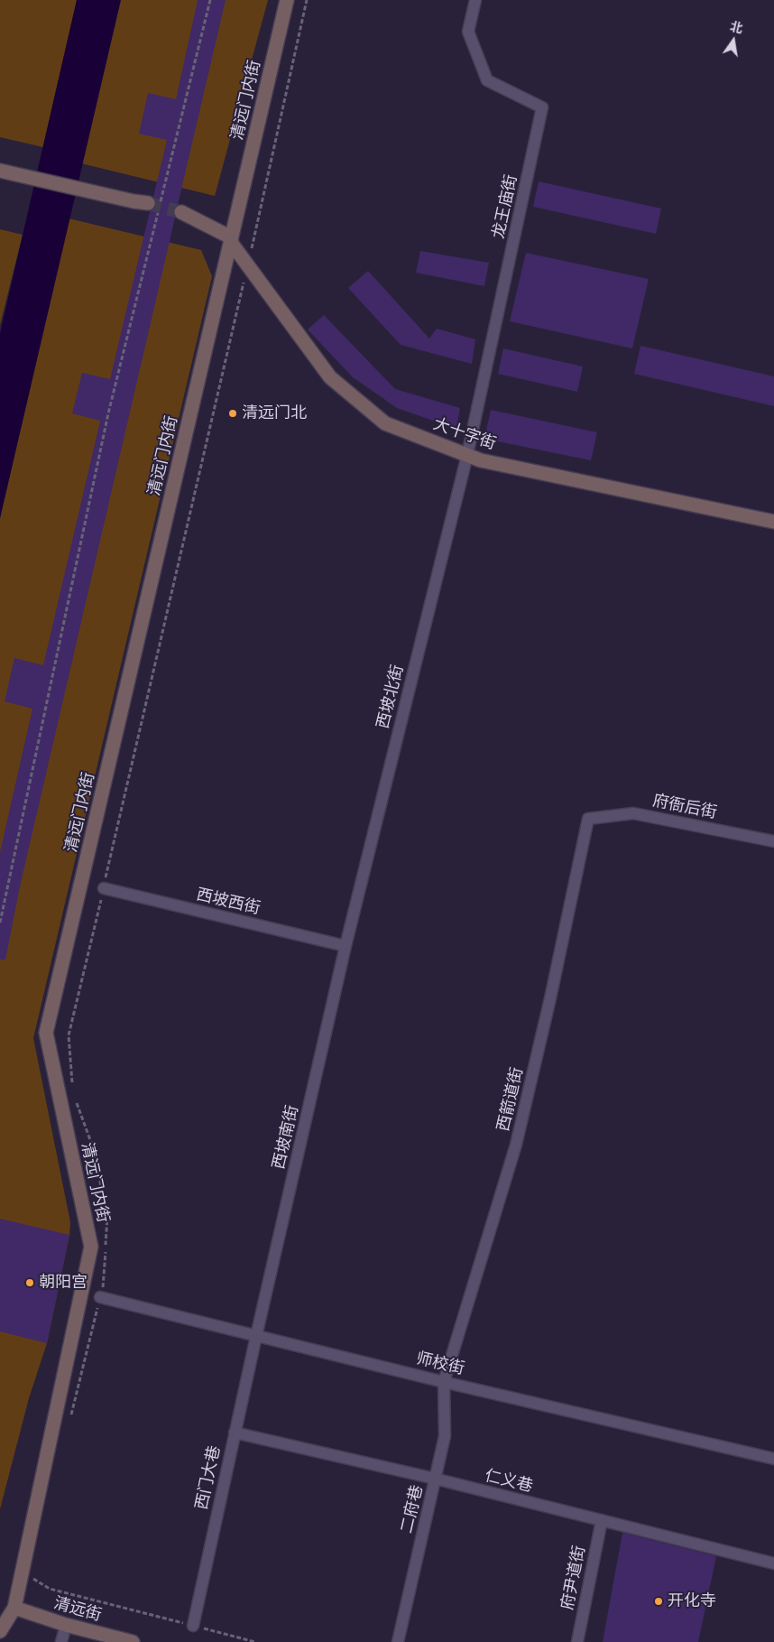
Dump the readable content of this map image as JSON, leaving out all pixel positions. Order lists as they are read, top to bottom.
{
  "streets": {
    "main road": ["清远门内街", "大十字街", "清远街"],
    "street": [
      "龙王庙街",
      "西坡北街",
      "府衙后街",
      "西坡西街",
      "西箭道街",
      "西坡南街",
      "师校街",
      "西门大巷",
      "仁义巷",
      "二府巷",
      "府尹道街"
    ]
  },
  "crossings": [
    ["清远门内街", "大十字街"],
    ["清远门内街", "清远街"],
    ["龙王庙街", "大十字街"],
    ["龙王庙街", "西坡北街"],
    ["大十字街", "西坡北街"],
    ["西坡北街", "西坡西街"],
    ["西坡北街", "西坡南街"],
    ["府衙后街", "西箭道街"],
    ["西坡西街", "西坡南街"],
    ["西箭道街", "师校街"],
    ["西箭道街", "二府巷"],
    ["西坡南街", "师校街"],
    ["西坡南街", "西门大巷"],
    ["师校街", "西门大巷"],
    ["师校街", "二府巷"],
    ["西门大巷", "仁义巷"],
    ["仁义巷", "二府巷"],
    ["仁义巷", "府尹道街"]
  ],
  "places": ["清远门北", "朝阳宫", "开化寺"],
  "north": "top"
}
